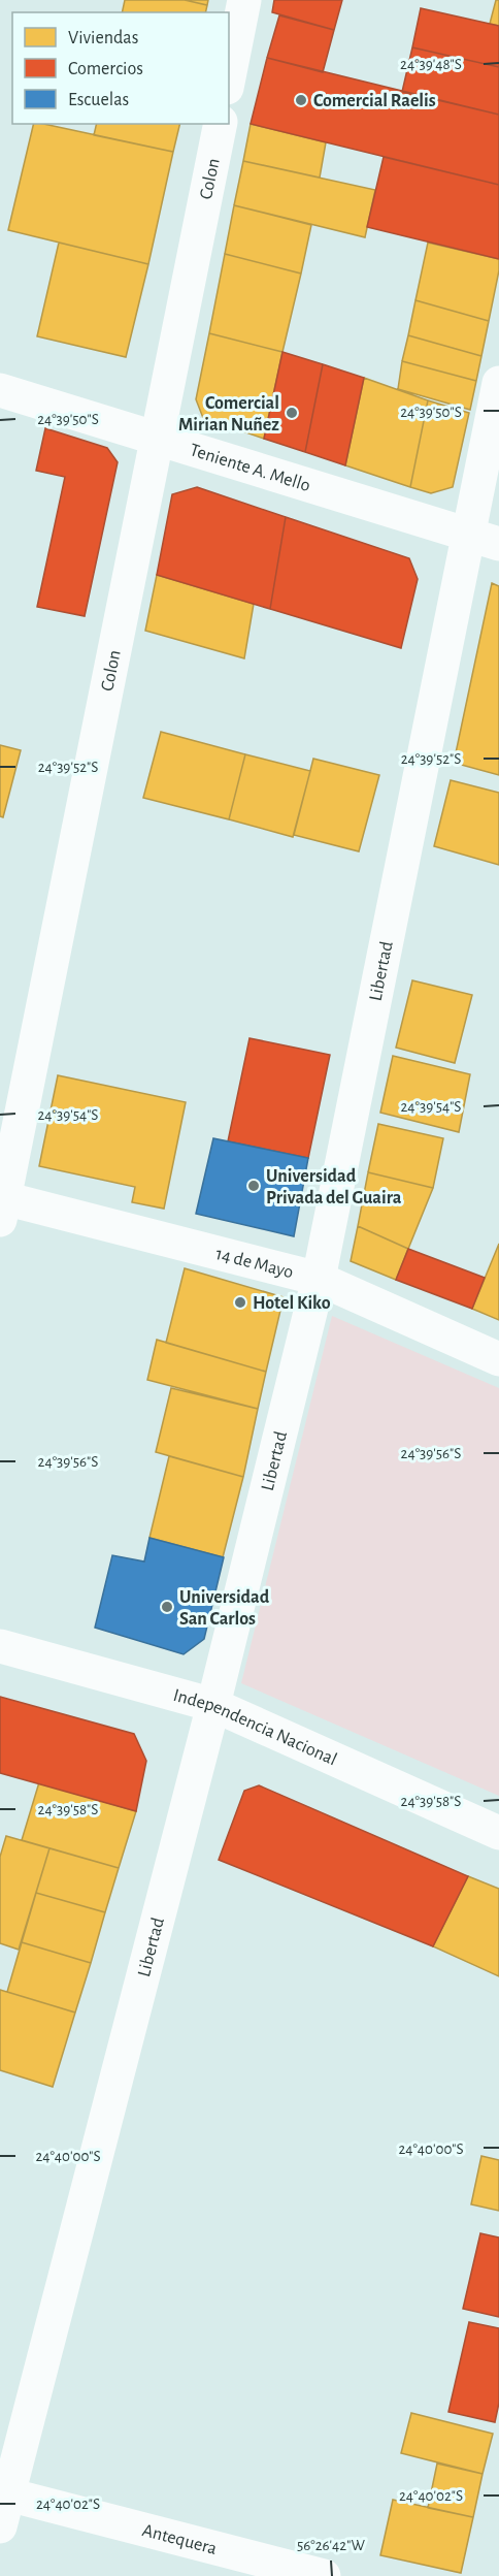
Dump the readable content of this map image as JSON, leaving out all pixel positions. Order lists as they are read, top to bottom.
{
  "streets": {
    "street": [
      "Colon",
      "Teniente A. Mello",
      "Libertad",
      "14 de Mayo",
      "Independencia Nacional",
      "Antequera"
    ]
  },
  "crossings": [
    ["Colon", "Teniente A. Mello"],
    ["Colon", "14 de Mayo"],
    ["Teniente A. Mello", "Libertad"],
    ["Libertad", "14 de Mayo"],
    ["Libertad", "Independencia Nacional"],
    ["Libertad", "Antequera"]
  ],
  "places": [
    "Comercial Raelis",
    "Comercial Mirian Nuñez",
    "Universidad Privada del Guaira",
    "Hotel Kiko",
    "Universidad San Carlos"
  ],
  "legend": ["Viviendas", "Comercios", "Escuelas"],
  "coordinates": [
    "24°39'48\"S",
    "24°39'50\"S",
    "24°39'52\"S",
    "24°39'54\"S",
    "24°39'56\"S",
    "24°39'58\"S",
    "24°40'00\"S",
    "24°40'02\"S",
    "56°26'42\"W"
  ]
}
